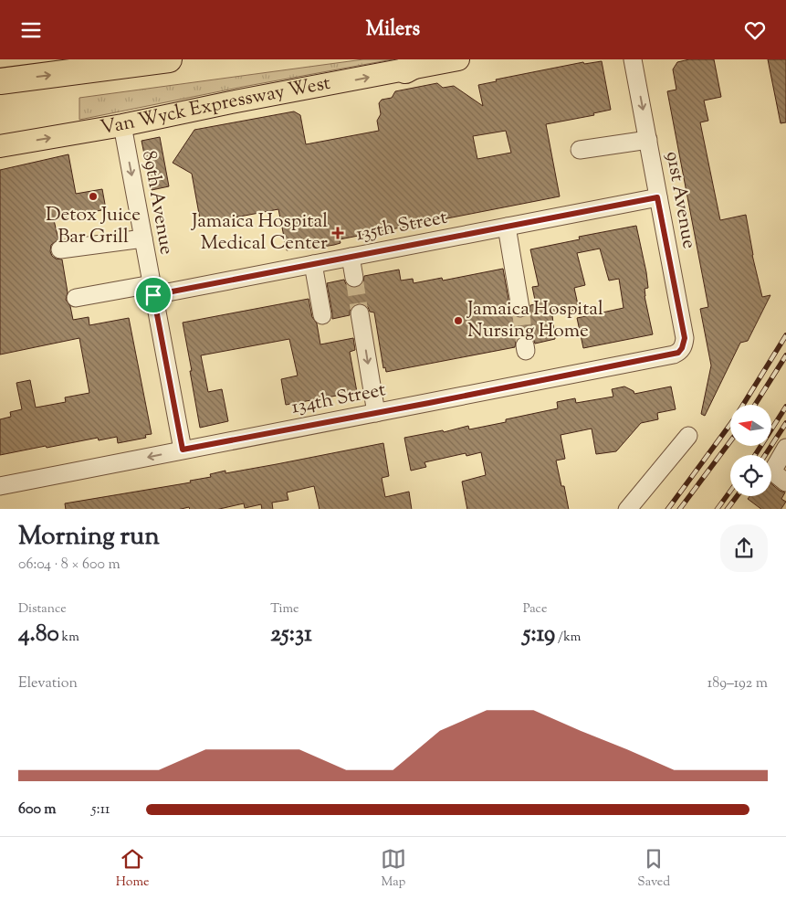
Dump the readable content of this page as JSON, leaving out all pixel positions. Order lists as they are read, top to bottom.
{
  "streets": {
    "main road": ["Van Wyck Expressway West"],
    "street": [
      "91st Avenue",
      "89th Avenue",
      "135th Street",
      "134th Street"
    ]
  },
  "crossings": [
    ["Van Wyck Expressway West", "89th Avenue"],
    ["91st Avenue", "135th Street"],
    ["91st Avenue", "134th Street"],
    ["89th Avenue", "135th Street"],
    ["89th Avenue", "134th Street"]
  ],
  "one_way": ["Van Wyck Expressway West"],
  "places": {
    "other": ["Detox Juice Bar Grill", "Jamaica Hospital Nursing Home"],
    "health": ["Jamaica Hospital Medical Center"]
  },
  "north": "left",
  "page": {
    "header": "Milers",
    "heading": ["Morning run", "06:04 · 8 × 600 m"],
    "stats": [
      ["Distance", "4.80 km"],
      ["Time", "25:31"],
      ["Pace", "5:19 /km"]
    ],
    "chart": ["Elevation", "189–192 m"],
    "list": [
      {
        "name": "600 m",
        "note": "5:11"
      }
    ],
    "tabs": ["Home", "Map", "Saved"]
  }
}
